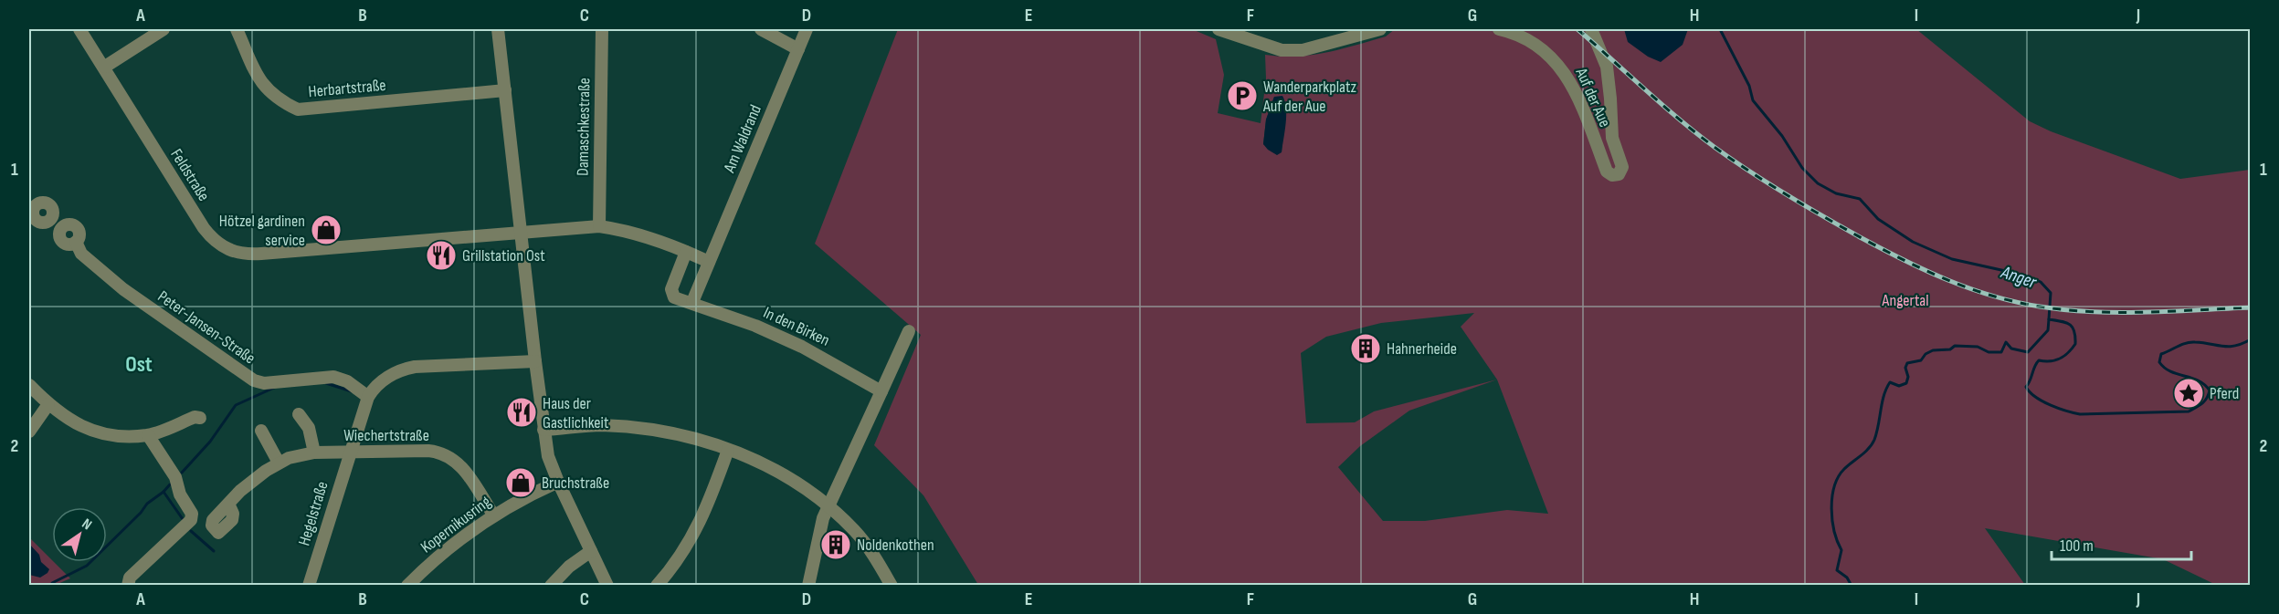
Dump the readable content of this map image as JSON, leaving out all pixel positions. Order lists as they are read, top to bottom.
{
  "streets": {
    "street": [
      "Herbartstraße",
      "Auf der Aue",
      "Damaschkestraße",
      "Am Waldrand",
      "Feldstraße",
      "In den Birken",
      "Peter-Jansen-Straße",
      "Wiechertstraße",
      "Hegelstraße",
      "Kopernikusring"
    ]
  },
  "crossings": [
    ["Wiechertstraße", "Hegelstraße"],
    ["Wiechertstraße", "Kopernikusring"]
  ],
  "districts": ["Ost"],
  "water": ["Anger"],
  "parks": ["Angertal"],
  "places": {
    "parking": ["Wanderparkplatz Auf der Aue"],
    "shop": ["Hötzel gardinen service", "Bruchstraße"],
    "restaurant": ["Grillstation Ost", "Haus der Gastlichkeit"],
    "building": ["Hahnerheide", "Noldenkothen"],
    "place": ["Pferd"]
  },
  "scale_bar": "100 m",
  "north": "top right",
  "grid": {
    "columns": [
      "A",
      "B",
      "C",
      "D",
      "E",
      "F",
      "G",
      "H",
      "I",
      "J"
    ],
    "rows": ["1", "2"]
  }
}
